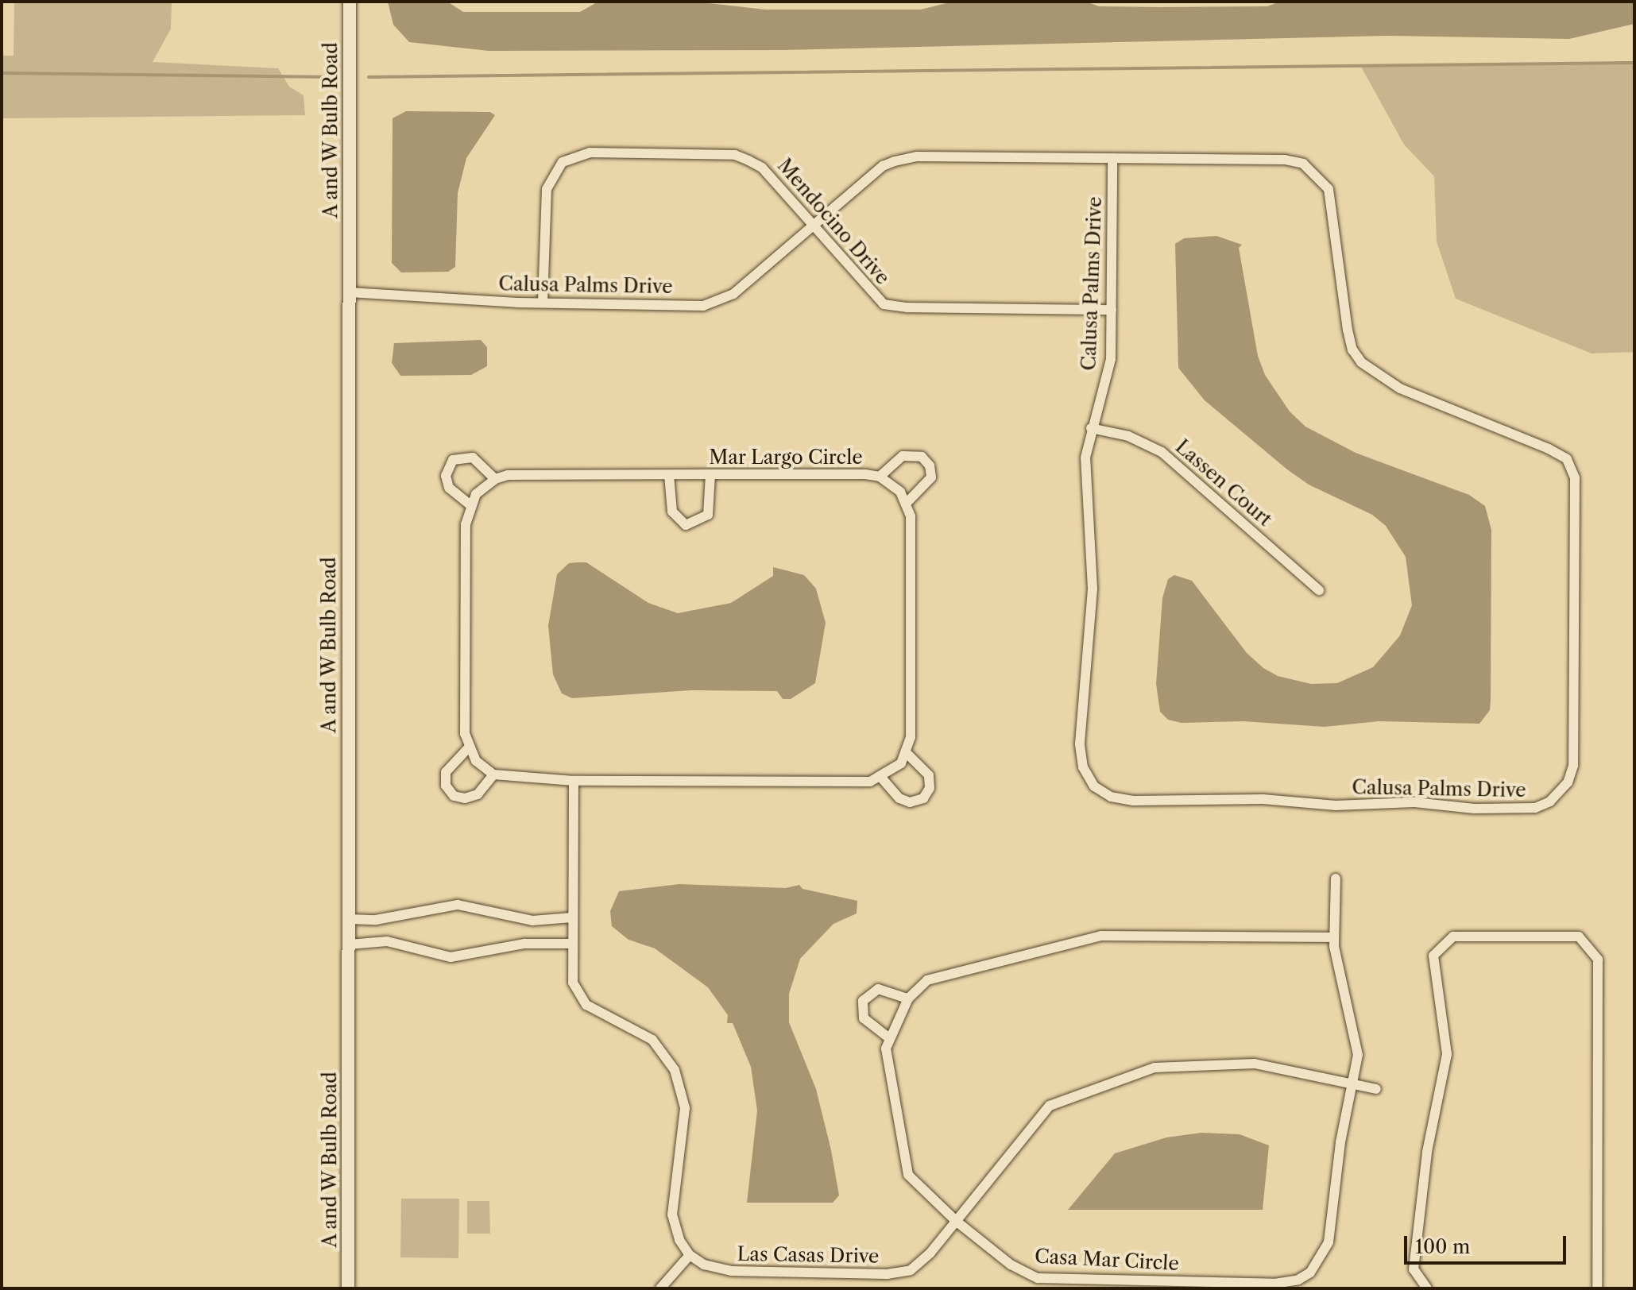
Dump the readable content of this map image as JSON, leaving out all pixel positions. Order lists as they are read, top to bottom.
{
  "streets": {
    "street": [
      "A and W Bulb Road",
      "Mendocino Drive",
      "Calusa Palms Drive",
      "Mar Largo Circle",
      "Lassen Court",
      "Las Casas Drive",
      "Casa Mar Circle"
    ]
  },
  "crossings": [
    ["A and W Bulb Road", "Calusa Palms Drive"],
    ["Mendocino Drive", "Calusa Palms Drive"],
    ["Calusa Palms Drive", "Lassen Court"],
    ["Las Casas Drive", "Casa Mar Circle"]
  ],
  "scale_bar": "100 m"
}
